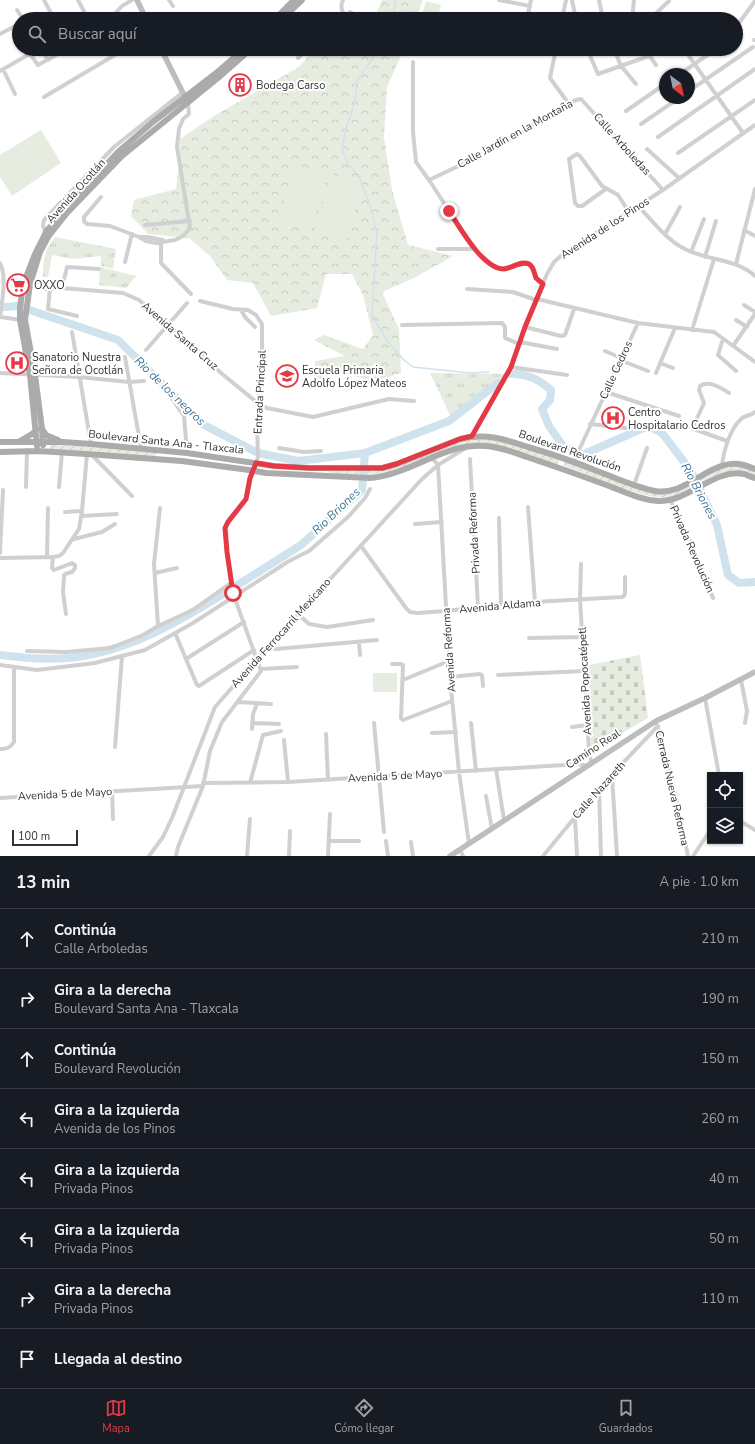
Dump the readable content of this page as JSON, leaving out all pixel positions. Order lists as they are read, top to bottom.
{
  "streets": {
    "main road": [
      "Avenida Ocotlán",
      "Boulevard Santa Ana - Tlaxcala",
      "Boulevard Revolución",
      "Camino Real"
    ],
    "street": [
      "Calle Jardín en la Montaña",
      "Calle Arboledas",
      "Avenida de los Pinos",
      "Avenida Santa Cruz",
      "Calle Cedros",
      "Entrada Principal",
      "Privada Reforma",
      "Privada Revolución",
      "Avenida Aldama",
      "Avenida Ferrocarril Mexicano",
      "Avenida Reforma",
      "Avenida Popocatépetl",
      "Avenida 5 de Mayo",
      "Cerrada Nueva Reforma",
      "Calle Nazareth"
    ]
  },
  "crossings": [
    ["Calle Jardín en la Montaña", "Calle Arboledas"],
    ["Calle Arboledas", "Avenida de los Pinos"],
    ["Avenida Ocotlán", "Boulevard Santa Ana - Tlaxcala"],
    ["Avenida de los Pinos", "Boulevard Revolución"],
    ["Avenida Santa Cruz", "Entrada Principal"],
    ["Calle Cedros", "Boulevard Revolución"],
    ["Entrada Principal", "Boulevard Santa Ana - Tlaxcala"],
    ["Boulevard Santa Ana - Tlaxcala", "Boulevard Revolución"],
    ["Boulevard Revolución", "Privada Revolución"],
    ["Boulevard Revolución", "Avenida Ferrocarril Mexicano"],
    ["Privada Reforma", "Avenida Aldama"],
    ["Avenida Aldama", "Avenida Ferrocarril Mexicano"],
    ["Avenida Aldama", "Avenida Reforma"],
    ["Avenida Aldama", "Avenida Popocatépetl"],
    ["Avenida Ferrocarril Mexicano", "Avenida Reforma"],
    ["Avenida Ferrocarril Mexicano", "Avenida 5 de Mayo"],
    ["Avenida Reforma", "Camino Real"],
    ["Avenida Reforma", "Avenida 5 de Mayo"],
    ["Avenida Popocatépetl", "Camino Real"],
    ["Camino Real", "Avenida 5 de Mayo"],
    ["Camino Real", "Cerrada Nueva Reforma"],
    ["Camino Real", "Calle Nazareth"],
    ["Cerrada Nueva Reforma", "Calle Nazareth"]
  ],
  "water": ["Rio de los negros", "Rio Briones"],
  "places": {
    "building": ["Bodega Carso"],
    "supermarket": ["OXXO"],
    "hospital": ["Sanatorio Nuestra Señora de Ocotlán", "Centro Hospitalario Cedros"],
    "school or university": ["Escuela Primaria Adolfo López Mateos"]
  },
  "scale_bar": "100 m",
  "north": "bottom right",
  "page": {
    "search": "Buscar aquí",
    "scale": "100 m",
    "heading": ["13 min", "A pie · 1.0 km"],
    "list": [
      ["Continúa", "Calle Arboledas", "210 m"],
      ["Gira a la derecha", "Boulevard Santa Ana - Tlaxcala", "190 m"],
      ["Continúa", "Boulevard Revolución", "150 m"],
      ["Gira a la izquierda", "Avenida de los Pinos", "260 m"],
      ["Gira a la izquierda", "Privada Pinos", "40 m"],
      ["Gira a la izquierda", "Privada Pinos", "50 m"],
      ["Gira a la derecha", "Privada Pinos", "110 m"],
      "Llegada al destino"
    ],
    "nav": ["Mapa", "Cómo llegar", "Guardados"]
  }
}
